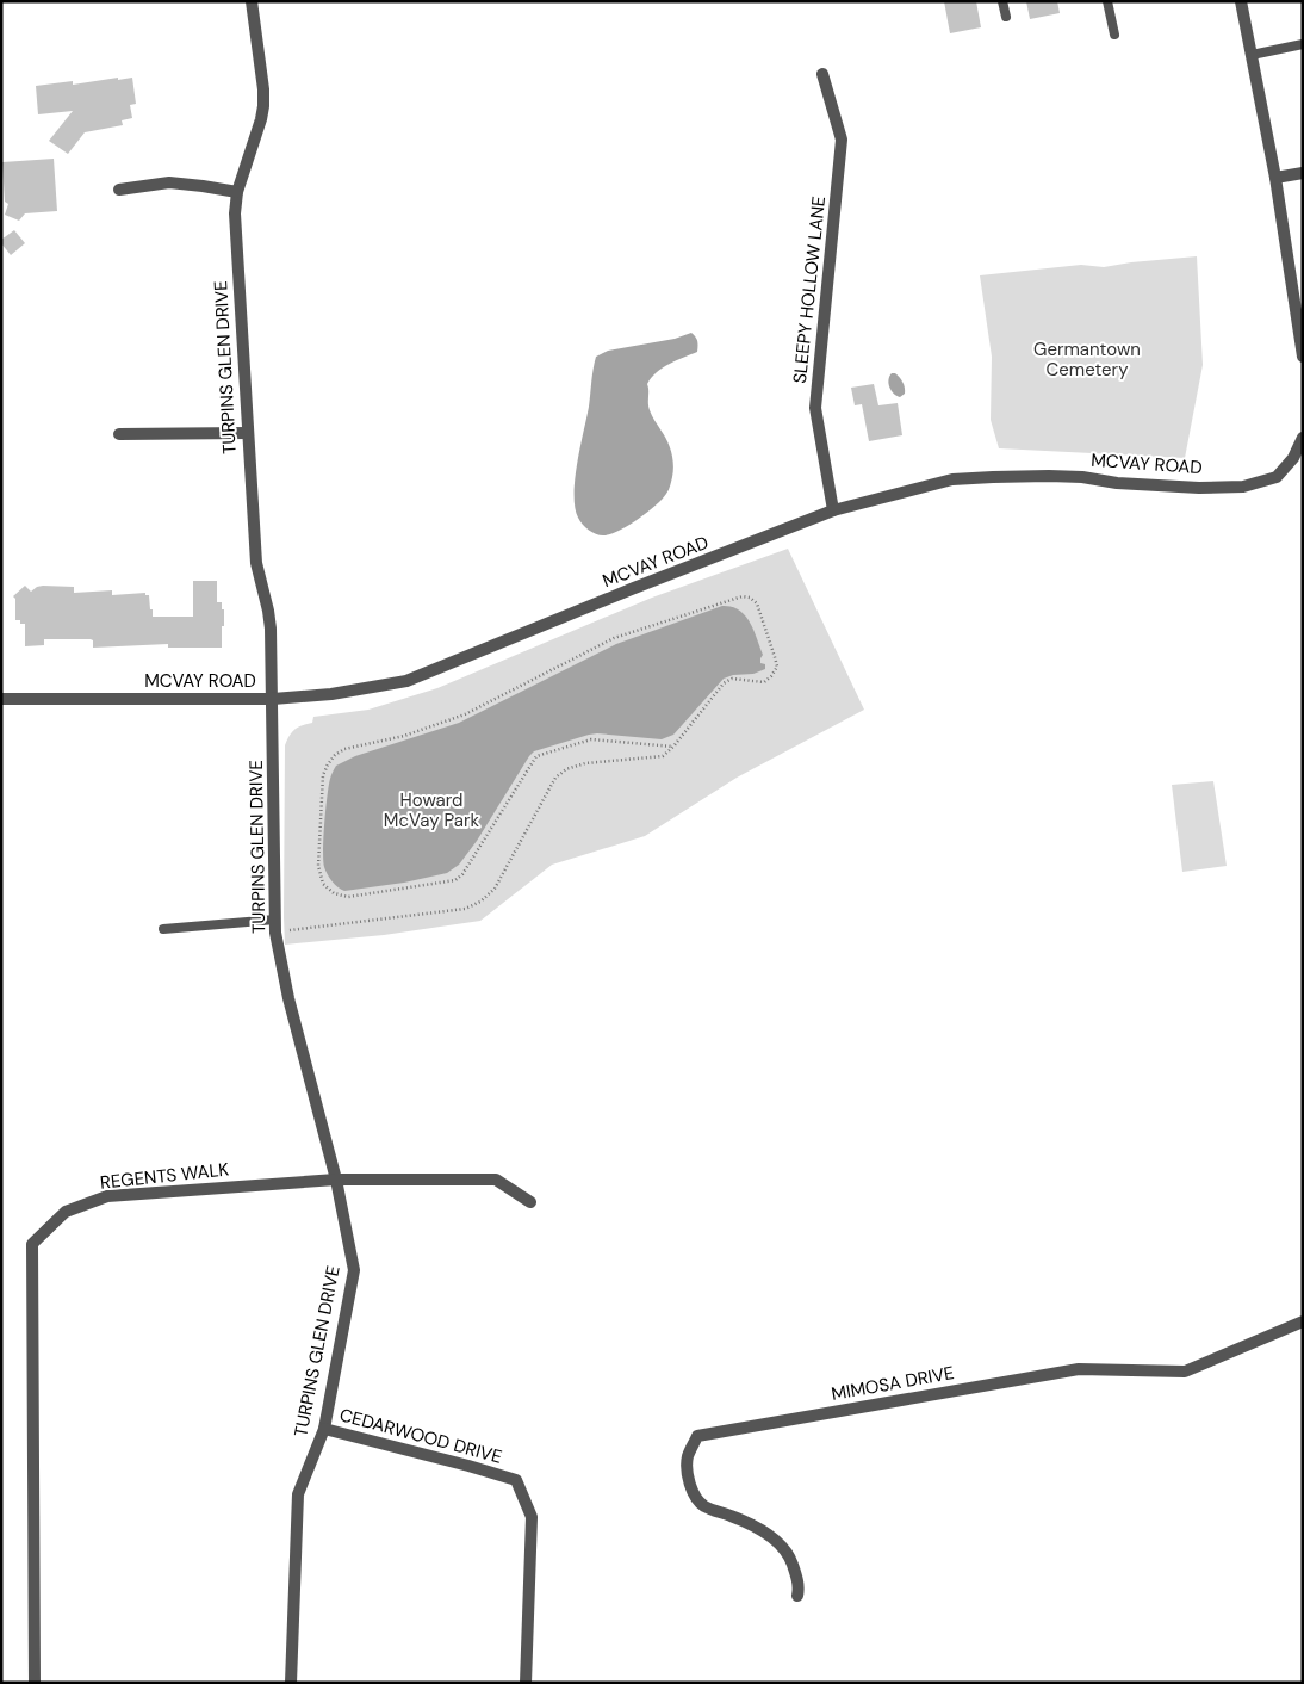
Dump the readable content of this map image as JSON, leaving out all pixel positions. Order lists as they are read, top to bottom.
{
  "streets": {
    "street": [
      "SLEEPY HOLLOW LANE",
      "TURPINS GLEN DRIVE",
      "MCVAY ROAD",
      "REGENTS WALK",
      "MIMOSA DRIVE",
      "CEDARWOOD DRIVE"
    ]
  },
  "crossings": [
    ["SLEEPY HOLLOW LANE", "MCVAY ROAD"],
    ["TURPINS GLEN DRIVE", "MCVAY ROAD"],
    ["TURPINS GLEN DRIVE", "REGENTS WALK"],
    ["TURPINS GLEN DRIVE", "CEDARWOOD DRIVE"]
  ],
  "parks": ["Germantown Cemetery", "Howard McVay Park"]
}
